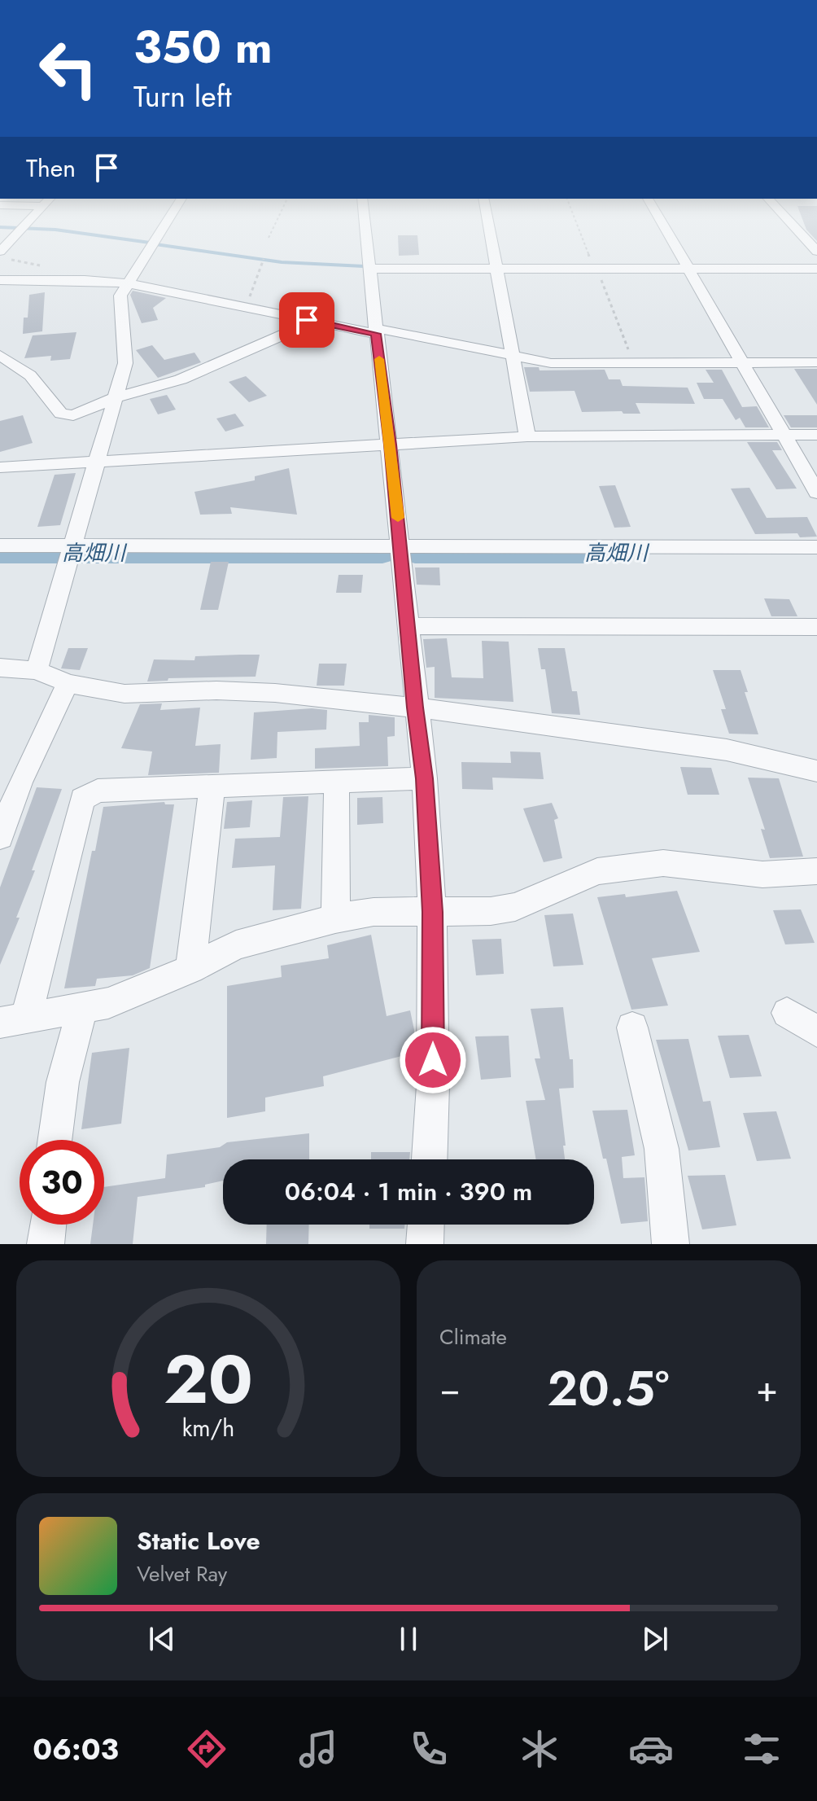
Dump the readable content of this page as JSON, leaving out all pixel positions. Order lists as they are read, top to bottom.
{
  "water": ["高畑川"],
  "page": {
    "turn": ["350 m", "Turn left"],
    "then": "Then",
    "limit": "30",
    "trip": "06:04 · 1 min · 390 m",
    "tile": "Climate",
    "heat": ["−", "20.5°", "+"],
    "song": ["Static Love", "Velvet Ray"],
    "tabs": "06:03",
    "gauge": ["20", "km/h"]
  }
}
